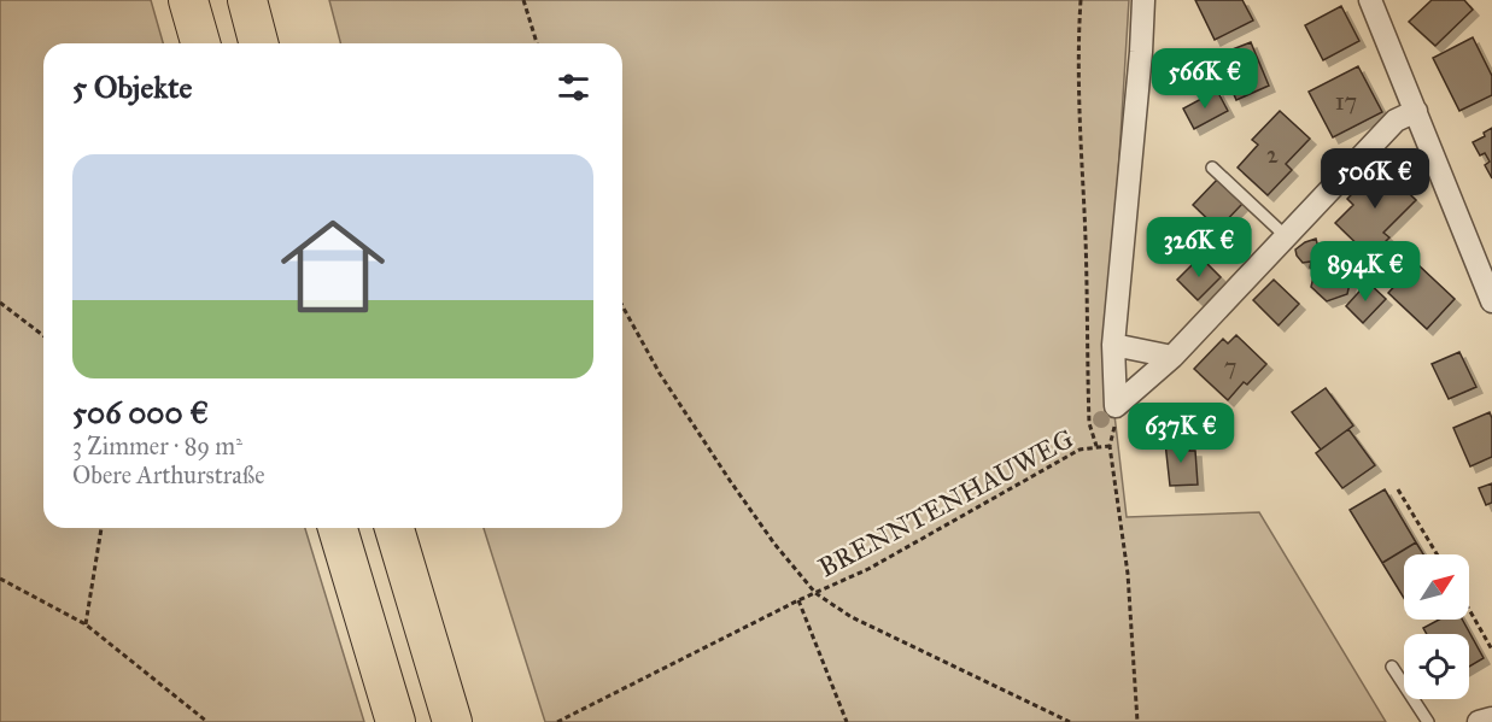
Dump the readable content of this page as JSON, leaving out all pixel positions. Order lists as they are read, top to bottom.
{
  "streets": {
    "path": ["BRENNTENHAUWEG"]
  },
  "house_numbers": ["17", "2", "7"],
  "north": "top right",
  "page": {
    "heading": "5 Objekte",
    "price": [
      "566K €",
      "506K €",
      "326K €",
      "894K €",
      "637K €"
    ],
    "list": [
      {
        "name": "506 000 €",
        "note": "3 Zimmer · 89 m² · Obere Arthurstraße"
      }
    ]
  }
}
